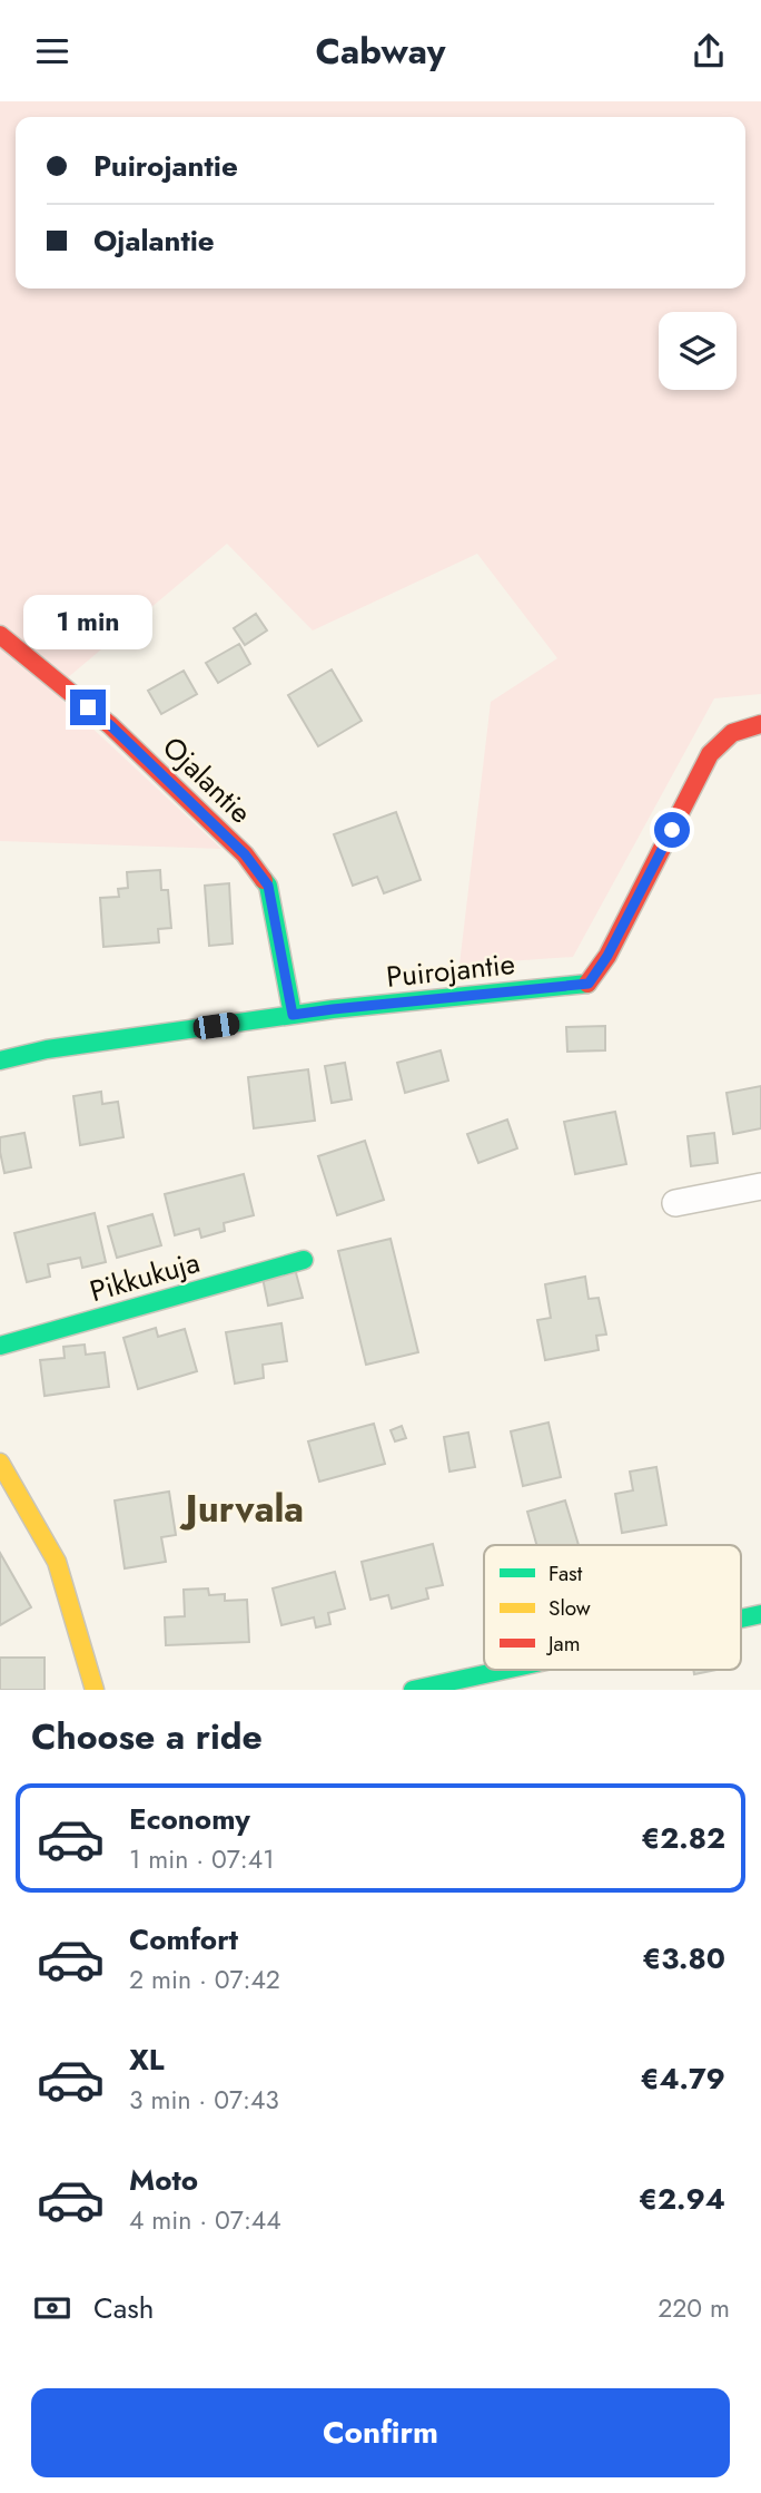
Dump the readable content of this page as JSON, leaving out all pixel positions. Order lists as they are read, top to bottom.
{
  "streets": {
    "street": ["Ojalantie", "Puirojantie", "Pikkukuja"]
  },
  "crossings": [
    ["Ojalantie", "Puirojantie"]
  ],
  "districts": ["Jurvala"],
  "legend": ["Fast", "Slow", "Jam"],
  "page": {
    "header": "Cabway",
    "banner": ["Puirojantie", "Ojalantie"],
    "bubble": "1 min",
    "heading": "Choose a ride",
    "list": [
      {
        "name": "Economy",
        "note": "1 min · 07:41",
        "value": "€2.82"
      },
      {
        "name": "Comfort",
        "note": "2 min · 07:42",
        "value": "€3.80"
      },
      {
        "name": "XL",
        "note": "3 min · 07:43",
        "value": "€4.79"
      },
      {
        "name": "Moto",
        "note": "4 min · 07:44",
        "value": "€2.94"
      }
    ],
    "pay": ["Cash", "220 m"],
    "buttons": "Confirm"
  }
}
